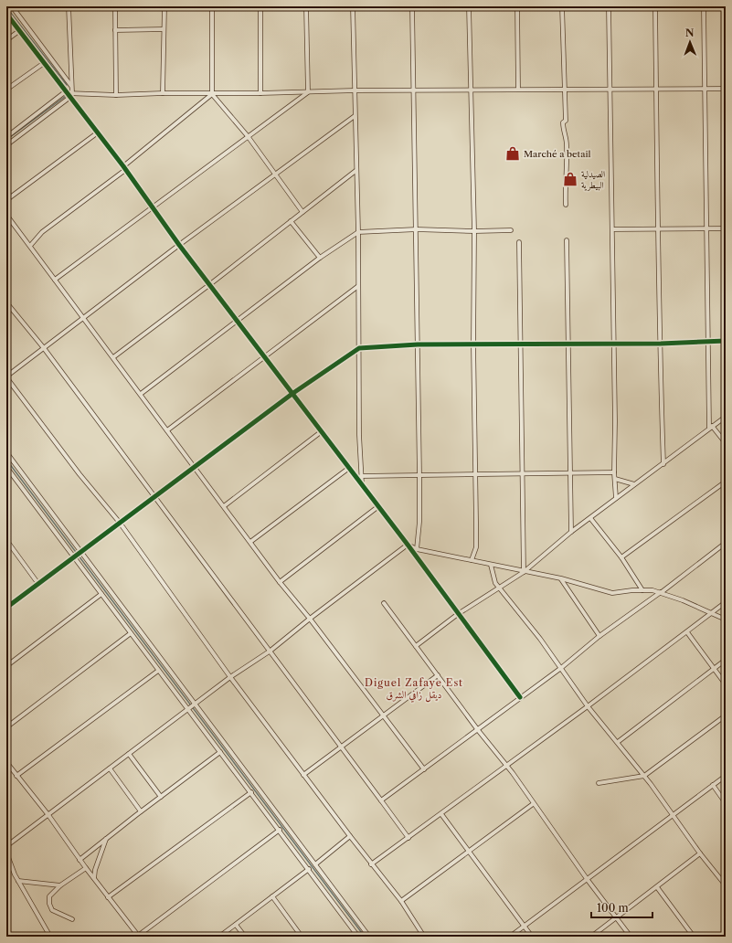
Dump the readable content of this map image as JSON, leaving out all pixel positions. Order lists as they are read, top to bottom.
{
  "districts": ["Diguel Zafaye Est ديقل زافي الشرق"],
  "places": {
    "shop": ["Marché a betail", "الصيدلية البيطرية"]
  },
  "scale_bar": "100 m",
  "north": "top"
}
